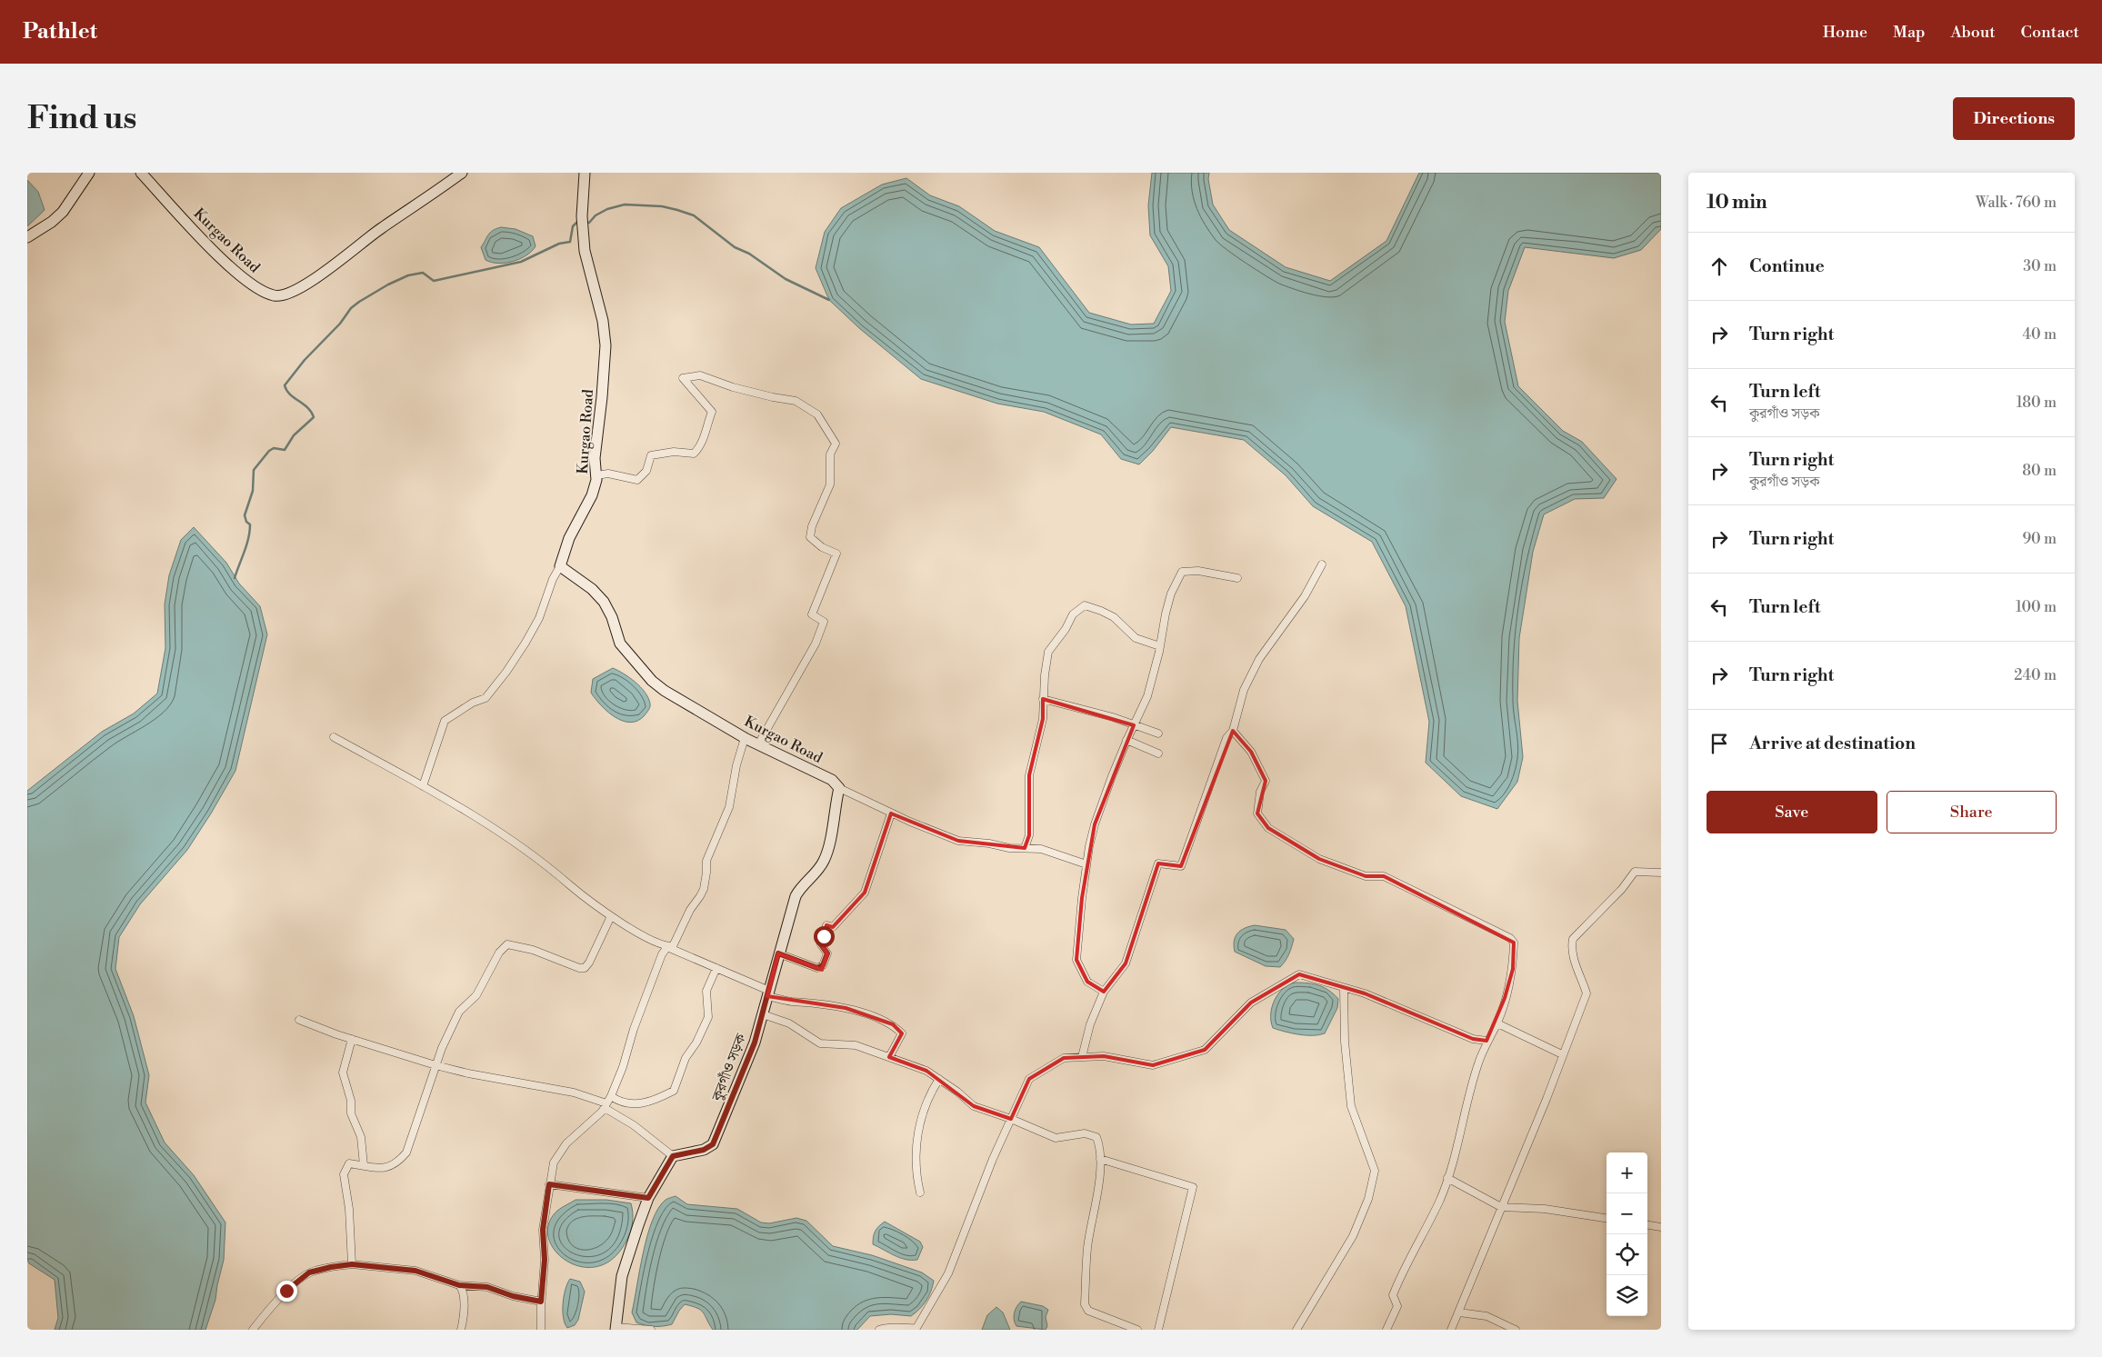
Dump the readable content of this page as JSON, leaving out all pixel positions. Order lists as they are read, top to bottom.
{
  "streets": {
    "street": ["Kurgao Road", "কুরগাঁও সড়ক"]
  },
  "crossings": [
    ["Kurgao Road", "কুরগাঁও সড়ক"]
  ],
  "page": {
    "header": "Pathlet",
    "nav": [
      "Home",
      "Map",
      "About",
      "Contact"
    ],
    "buttons": [
      "Directions",
      ["Save", "Share"]
    ],
    "title": "Find us",
    "heading": ["10 min", "Walk · 760 m"],
    "list": [
      ["Continue", "30 m"],
      ["Turn right", "40 m"],
      ["Turn left", "কুরগাঁও সড়ক", "180 m"],
      ["Turn right", "কুরগাঁও সড়ক", "80 m"],
      ["Turn right", "90 m"],
      ["Turn left", "100 m"],
      ["Turn right", "240 m"],
      "Arrive at destination"
    ],
    "map_buttons": ["+", "−"]
  }
}
